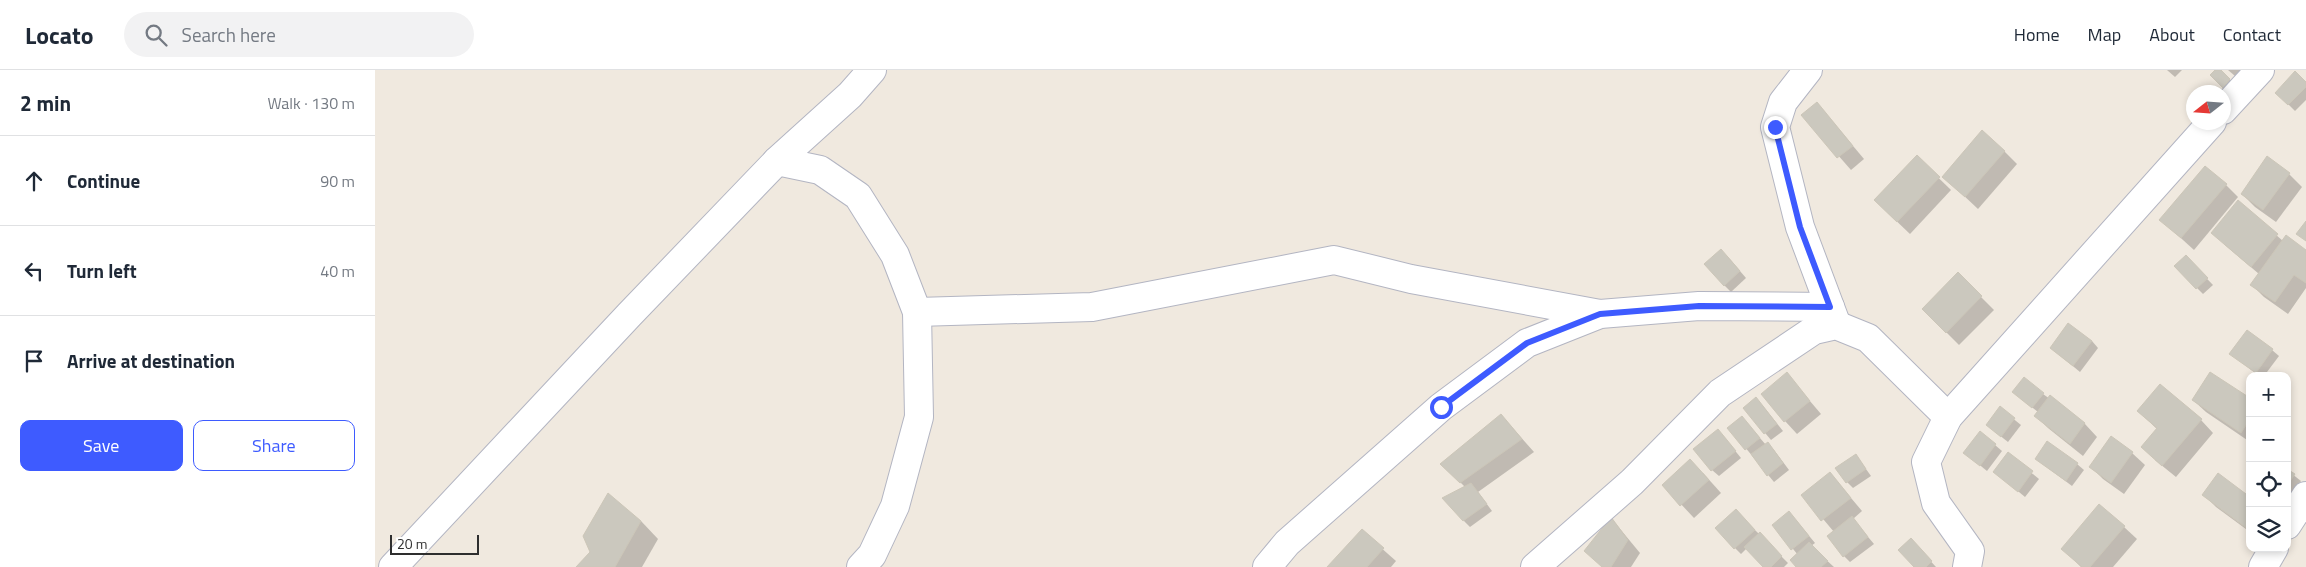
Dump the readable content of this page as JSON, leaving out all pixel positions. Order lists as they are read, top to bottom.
{
  "scale_bar": "20 m",
  "north": "left",
  "page": {
    "header": "Locato",
    "search": "Search here",
    "nav": [
      "Home",
      "Map",
      "About",
      "Contact"
    ],
    "heading": ["2 min", "Walk · 130 m"],
    "list": [
      ["Continue", "90 m"],
      ["Turn left", "40 m"],
      "Arrive at destination"
    ],
    "map_buttons": ["+", "−"],
    "buttons": ["Save", "Share"],
    "scale": "20 m"
  }
}
